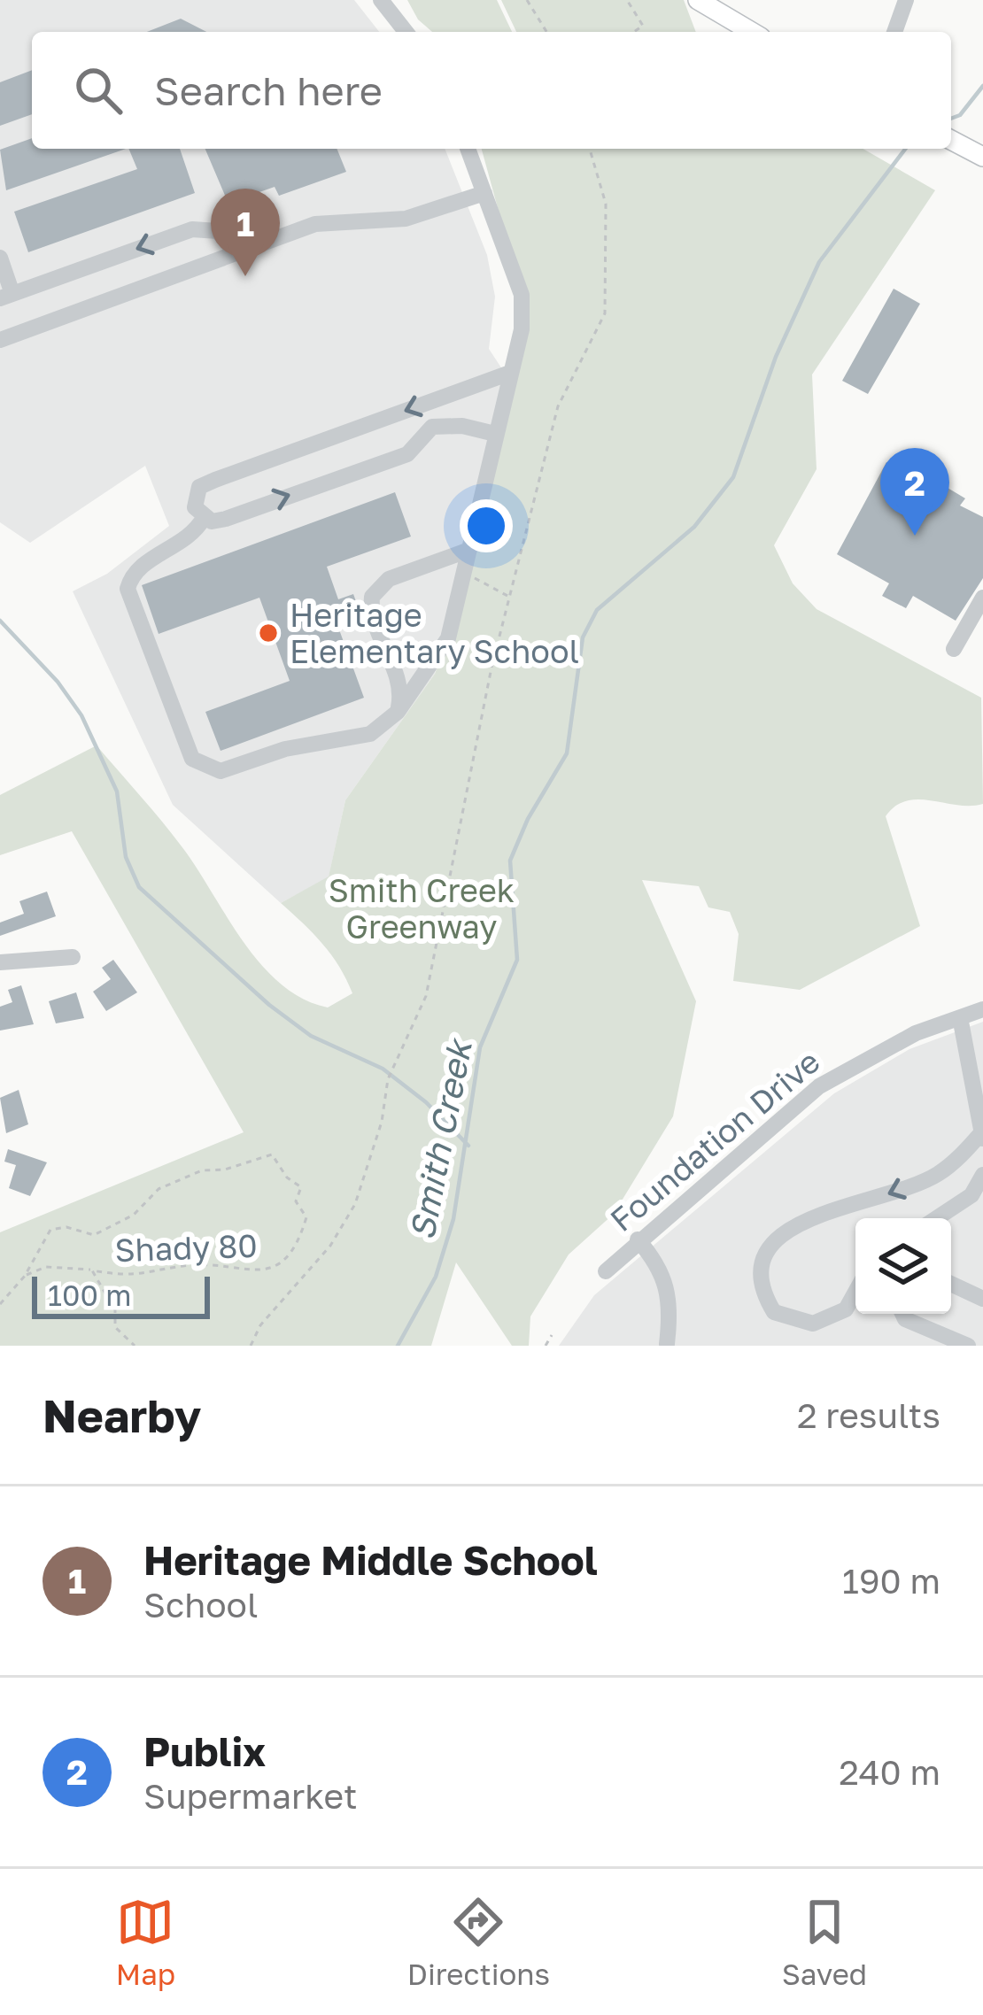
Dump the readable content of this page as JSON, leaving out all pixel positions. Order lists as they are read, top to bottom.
{
  "streets": {
    "street": ["Foundation Drive"],
    "path": ["Shady 80"]
  },
  "water": ["Smith Creek"],
  "parks": ["Smith Creek Greenway"],
  "places": ["Heritage Elementary School"],
  "scale_bar": "100 m",
  "page": {
    "search": "Search here",
    "pins": ["1", "2"],
    "scale": "100 m",
    "heading": ["Nearby", "2 results"],
    "list": [
      {
        "mark": "1",
        "name": "Heritage Middle School",
        "note": "School",
        "value": "190 m"
      },
      {
        "mark": "2",
        "name": "Publix",
        "note": "Supermarket",
        "value": "240 m"
      }
    ],
    "nav": ["Map", "Directions", "Saved"]
  }
}
